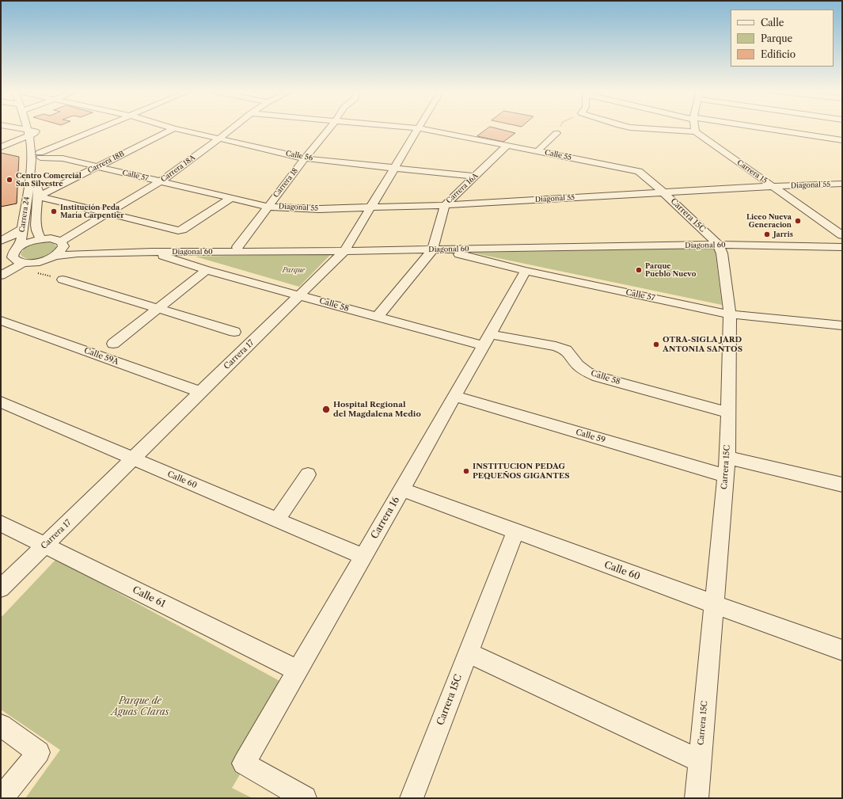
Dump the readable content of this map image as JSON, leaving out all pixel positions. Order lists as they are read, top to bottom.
{
  "streets": {
    "street": [
      "Calle 55",
      "Calle 56",
      "Carrera 18B",
      "Carrera 18A",
      "Carrera 15",
      "Calle 57",
      "Carrera 18",
      "Diagonal 55",
      "Carrera 16A",
      "Carrera 24",
      "Carrera 15C",
      "Diagonal 60",
      "Calle 58",
      "Carrera 17",
      "Calle 59A",
      "Calle 59",
      "Calle 60",
      "Carrera 16",
      "Calle 61"
    ]
  },
  "crossings": [
    ["Calle 55", "Carrera 16A"],
    ["Calle 55", "Carrera 15C"],
    ["Calle 55", "Carrera 17"],
    ["Calle 56", "Carrera 18B"],
    ["Calle 56", "Carrera 18A"],
    ["Calle 56", "Carrera 18"],
    ["Calle 56", "Carrera 16A"],
    ["Calle 56", "Carrera 17"],
    ["Carrera 18B", "Calle 57"],
    ["Carrera 18B", "Carrera 24"],
    ["Carrera 18A", "Calle 57"],
    ["Carrera 18A", "Diagonal 60"],
    ["Carrera 15", "Diagonal 55"],
    ["Calle 57", "Carrera 18"],
    ["Calle 57", "Diagonal 55"],
    ["Calle 57", "Carrera 16A"],
    ["Calle 57", "Carrera 24"],
    ["Calle 57", "Carrera 15C"],
    ["Calle 57", "Diagonal 60"],
    ["Calle 57", "Carrera 16"],
    ["Carrera 18", "Diagonal 55"],
    ["Carrera 18", "Diagonal 60"],
    ["Diagonal 55", "Carrera 16A"],
    ["Diagonal 55", "Carrera 15C"],
    ["Diagonal 55", "Carrera 17"],
    ["Carrera 16A", "Diagonal 60"],
    ["Carrera 16A", "Calle 58"],
    ["Carrera 24", "Diagonal 60"],
    ["Carrera 15C", "Diagonal 60"],
    ["Carrera 15C", "Calle 58"],
    ["Carrera 15C", "Calle 59"],
    ["Carrera 15C", "Calle 60"],
    ["Diagonal 60", "Calle 58"],
    ["Diagonal 60", "Carrera 17"],
    ["Calle 58", "Carrera 17"],
    ["Calle 58", "Carrera 16"],
    ["Carrera 17", "Calle 59A"],
    ["Carrera 17", "Calle 60"],
    ["Carrera 17", "Calle 61"],
    ["Calle 59", "Carrera 16"],
    ["Calle 60", "Carrera 16"],
    ["Carrera 16", "Calle 61"]
  ],
  "parks": ["Parque", "Parque de Aguas Claras"],
  "places": [
    "Centro Comercial San Silvestre",
    "Institución Peda María Carpentier",
    "Liceo Nueva Generacion",
    "Jarris",
    "Parque Pueblo Nuevo",
    "OTRA-SIGLA JARD ANTONIA SANTOS",
    "Hospital Regional del Magdalena Medio",
    "INSTITUCION PEDAG PEQUEÑOS GIGANTES"
  ],
  "legend": ["Calle", "Parque", "Edificio"]
}
